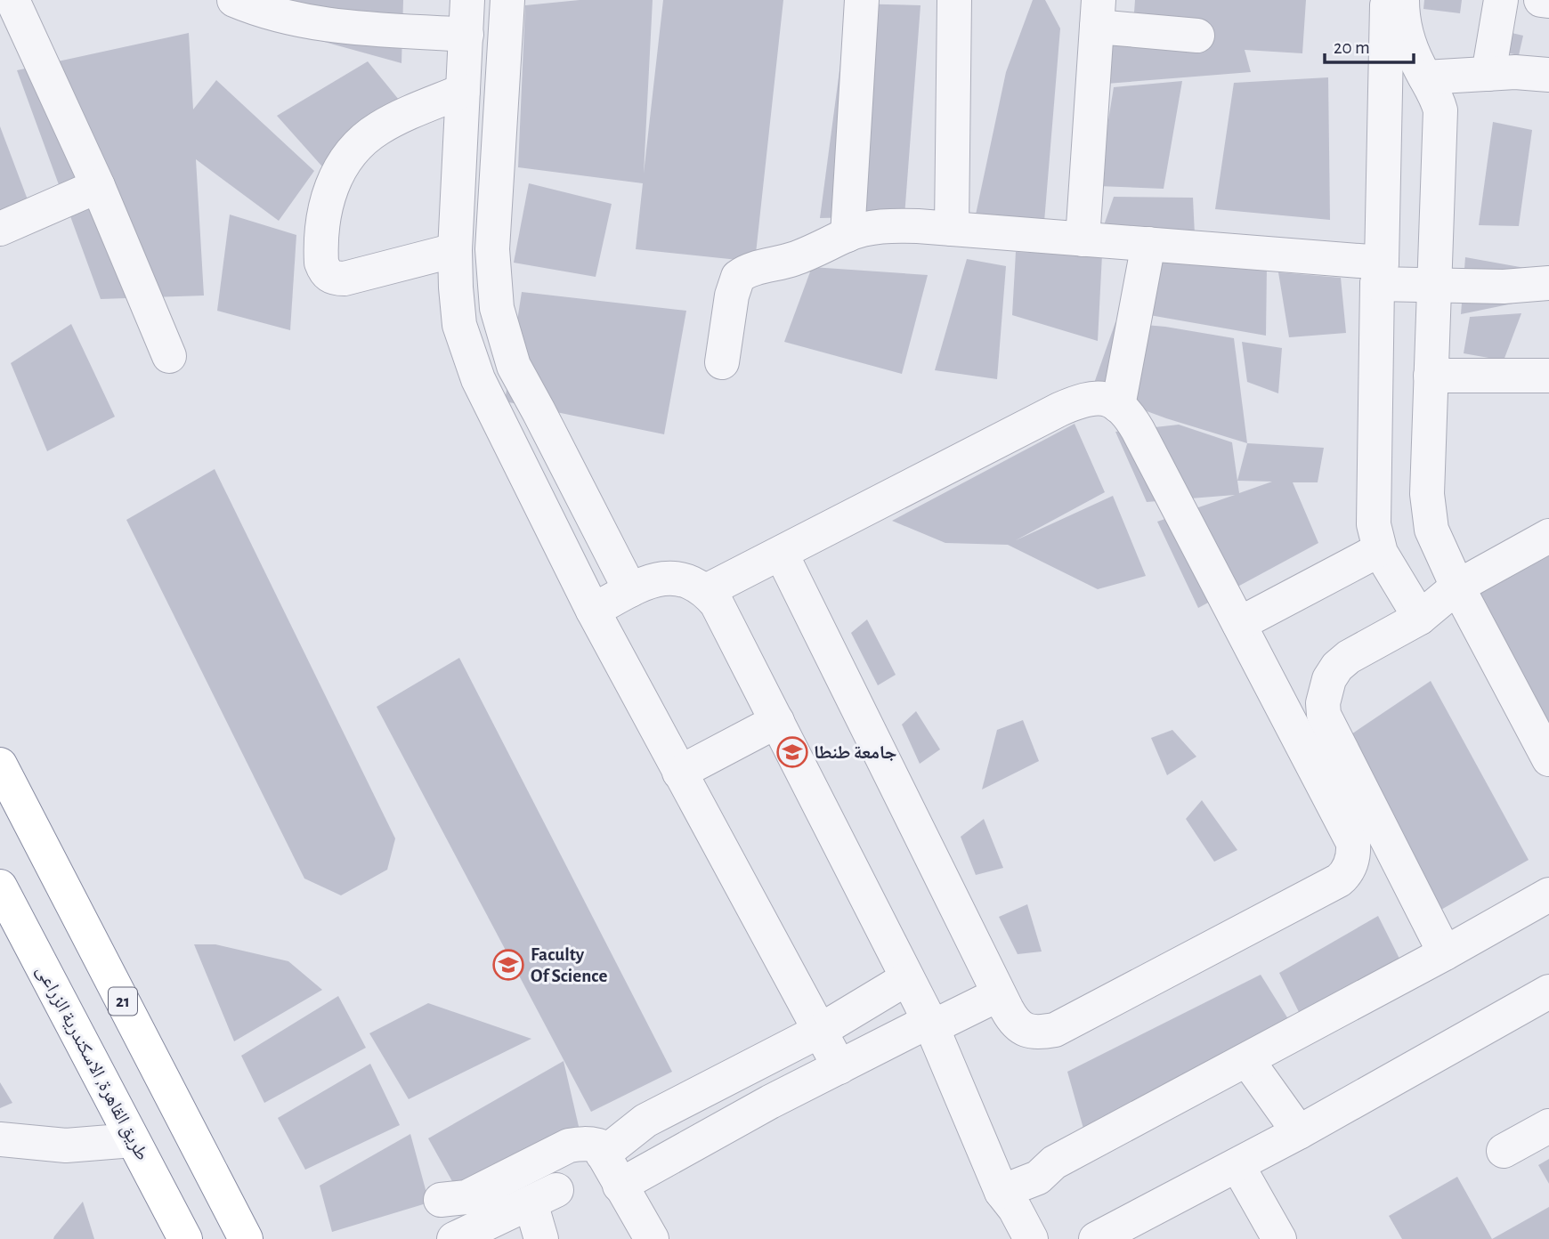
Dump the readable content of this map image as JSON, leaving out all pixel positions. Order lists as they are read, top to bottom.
{
  "streets": {
    "highway": ["21", "طريق القاهرة, الاسكندرية الزراعى"]
  },
  "places": {
    "school or university": ["جامعة طنطا", "Faculty Of Science"]
  },
  "scale_bar": "20 m"
}
